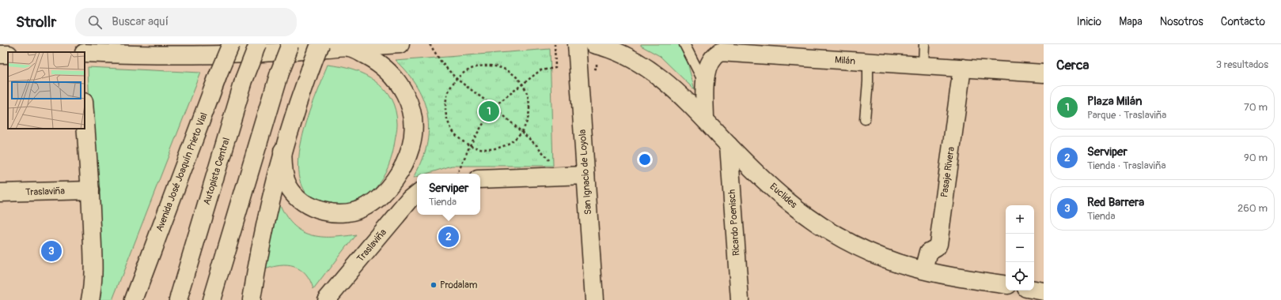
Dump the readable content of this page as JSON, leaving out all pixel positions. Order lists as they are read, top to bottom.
{
  "streets": {
    "main road": [
      "Milán",
      "Autopista Central",
      "Avenida José Joaquín Prieto Vial",
      "San Ignacio de Loyola",
      "Pasaje Rivera",
      "Traslaviña",
      "Euclides",
      "Ricardo Poenisch"
    ]
  },
  "crossings": [
    ["Milán", "Pasaje Rivera"],
    ["Milán", "Euclides"],
    ["Pasaje Rivera", "Euclides"],
    ["Euclides", "Ricardo Poenisch"]
  ],
  "places": ["Prodalam"],
  "page": {
    "header": "Strollr",
    "search": "Buscar aquí",
    "nav": [
      "Inicio",
      "Mapa",
      "Nosotros",
      "Contacto"
    ],
    "heading": ["Cerca", "3 resultados"],
    "list": [
      {
        "mark": "1",
        "name": "Plaza Milán",
        "note": "Parque · Traslaviña",
        "value": "70 m"
      },
      {
        "mark": "2",
        "name": "Serviper",
        "note": "Tienda · Traslaviña",
        "value": "90 m"
      },
      {
        "mark": "3",
        "name": "Red Barrera",
        "note": "Tienda",
        "value": "260 m"
      }
    ],
    "pins": ["1", "2", "3"],
    "popup": ["Serviper", "Tienda"],
    "map_buttons": ["+", "−"]
  }
}
